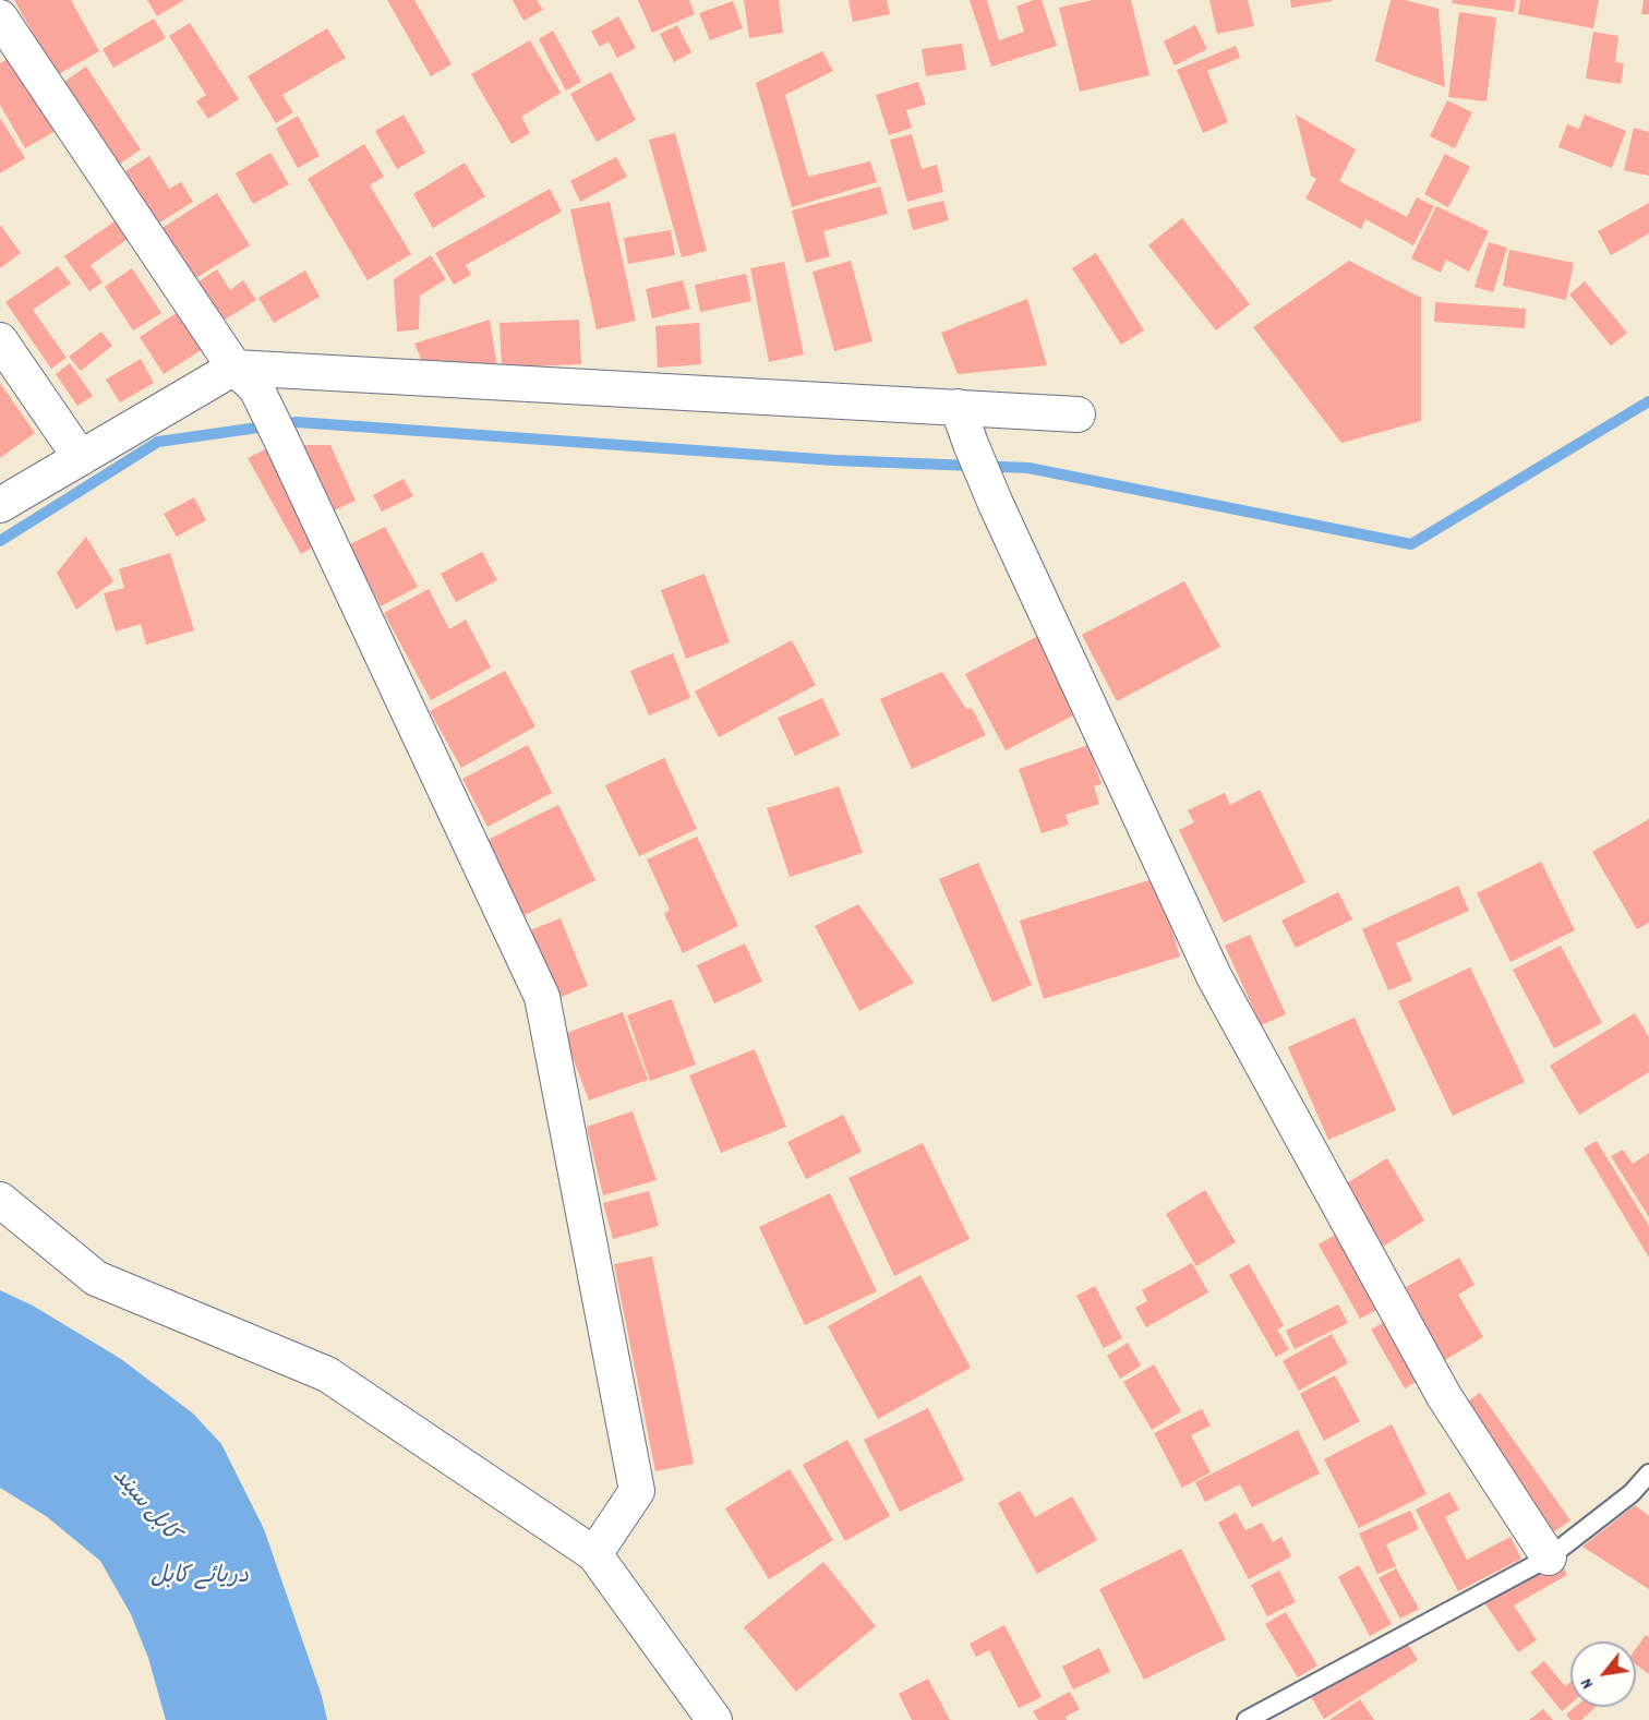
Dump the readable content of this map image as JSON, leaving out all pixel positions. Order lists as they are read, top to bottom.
{
  "water": ["کابل سيند", "دریائے کابل"],
  "north": "bottom left"
}
